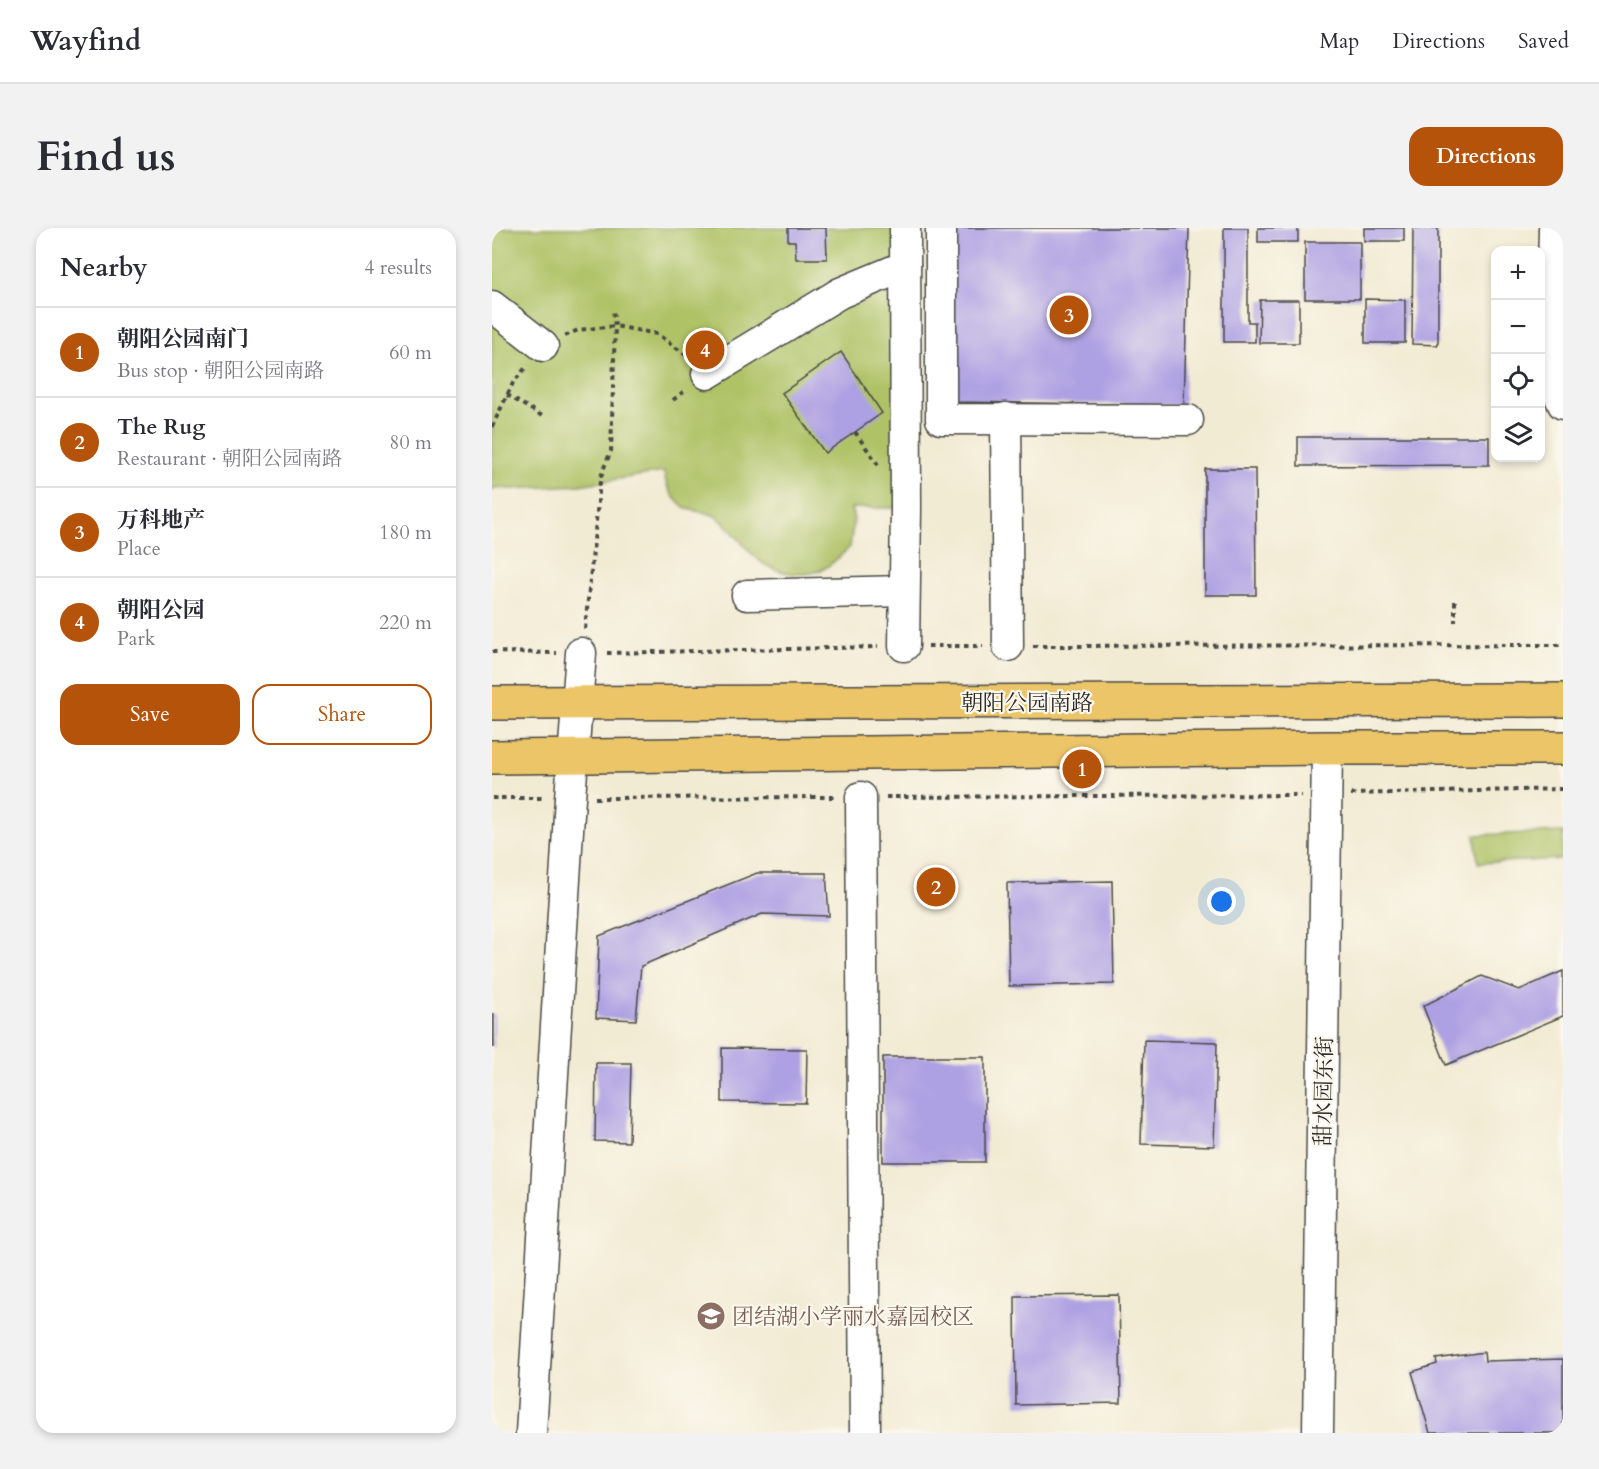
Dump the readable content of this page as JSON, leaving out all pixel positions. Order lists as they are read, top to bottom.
{
  "streets": {
    "main road": ["朝阳公园南路"],
    "street": ["甜水园东街"]
  },
  "places": {
    "school or university": ["团结湖小学丽水嘉园校区"]
  },
  "page": {
    "header": "Wayfind",
    "nav": ["Map", "Directions", "Saved"],
    "buttons": [
      "Directions",
      ["Save", "Share"]
    ],
    "title": "Find us",
    "heading": ["Nearby", "4 results"],
    "map_buttons": ["+", "−"],
    "pins": [
      "3",
      "4",
      "1",
      "2"
    ],
    "list": [
      {
        "mark": "1",
        "name": "朝阳公园南门",
        "note": "Bus stop · 朝阳公园南路",
        "value": "60 m"
      },
      {
        "mark": "2",
        "name": "The Rug",
        "note": "Restaurant · 朝阳公园南路",
        "value": "80 m"
      },
      {
        "mark": "3",
        "name": "万科地产",
        "note": "Place",
        "value": "180 m"
      },
      {
        "mark": "4",
        "name": "朝阳公园",
        "note": "Park",
        "value": "220 m"
      }
    ]
  }
}
